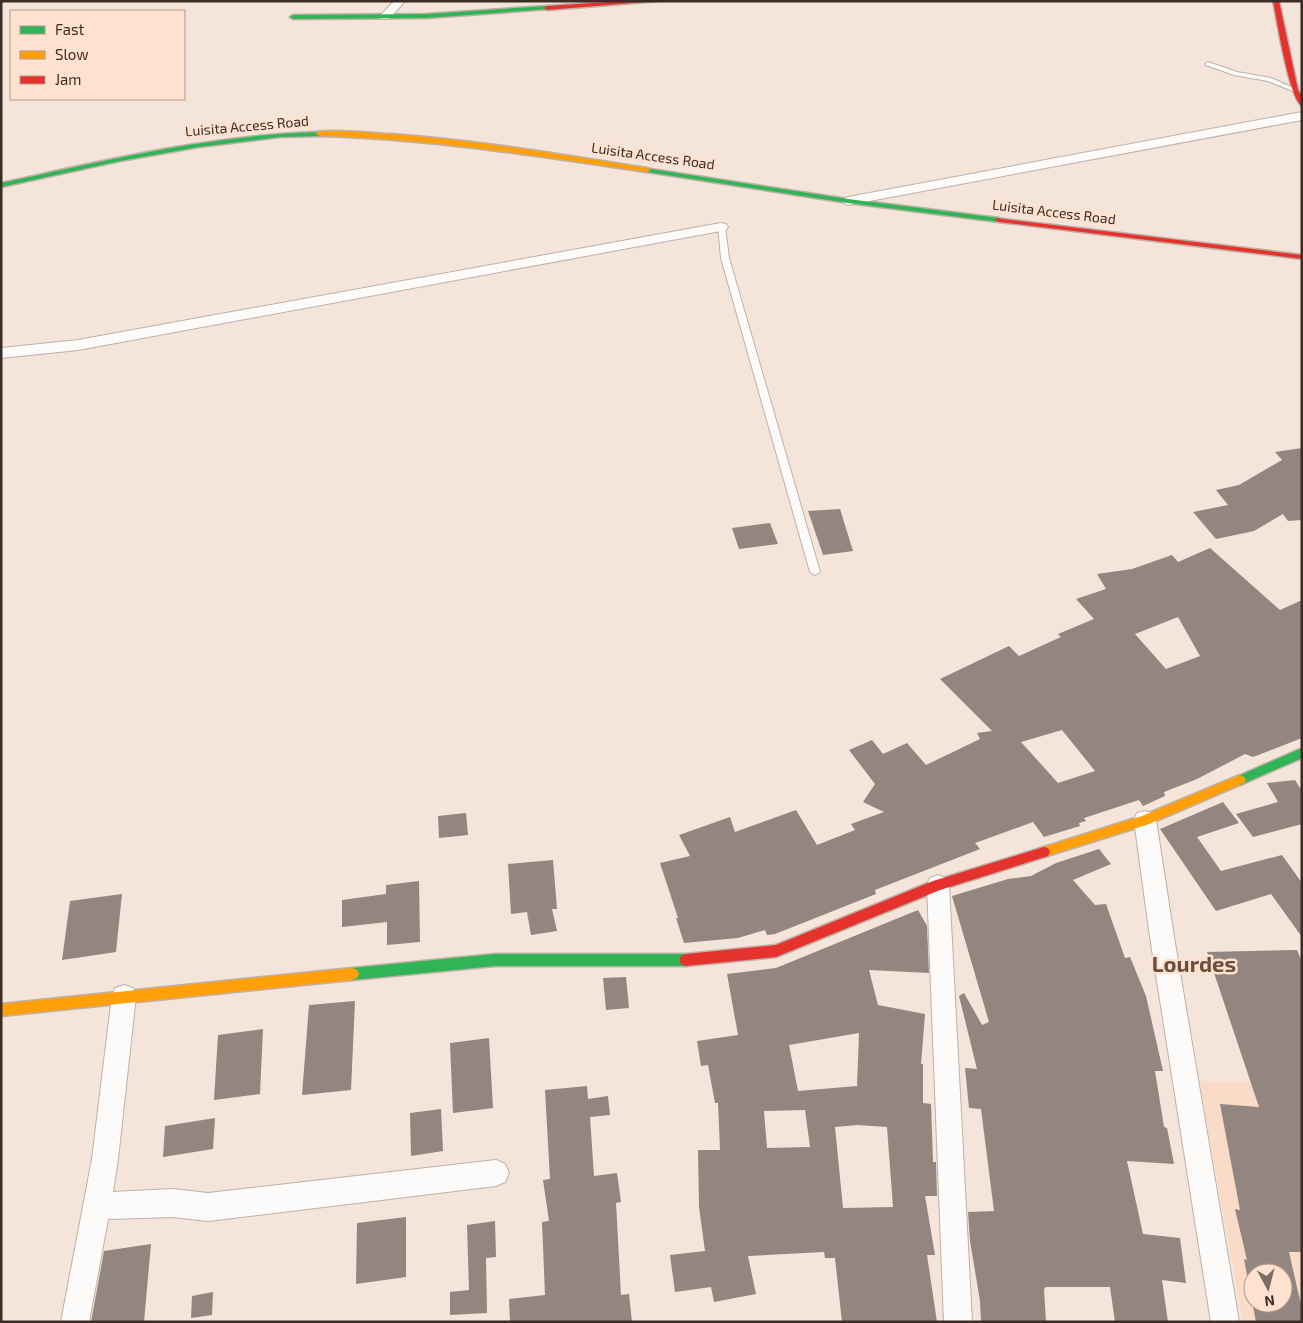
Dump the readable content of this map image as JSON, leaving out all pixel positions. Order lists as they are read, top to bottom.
{
  "streets": {
    "street": ["Luisita Access Road"]
  },
  "districts": ["Lourdes"],
  "legend": ["Fast", "Slow", "Jam"],
  "north": "bottom"
}
